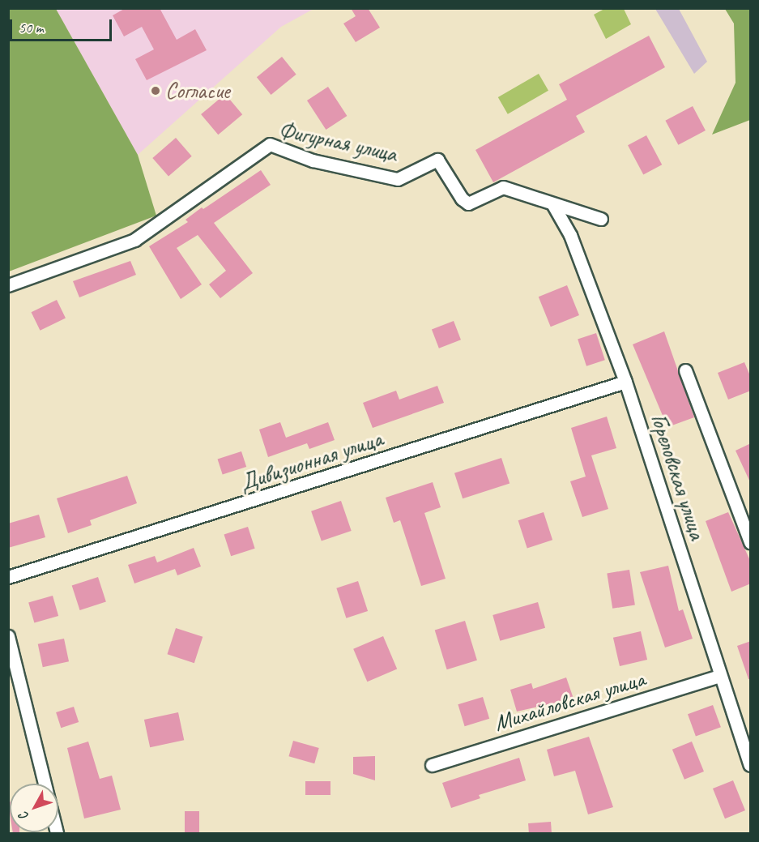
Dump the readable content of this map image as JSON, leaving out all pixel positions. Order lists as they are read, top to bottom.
{
  "streets": {
    "street": [
      "Фигурная улица",
      "Дивизионная улица",
      "Гореловская улица",
      "Михайловская улица"
    ]
  },
  "crossings": [
    ["Фигурная улица", "Гореловская улица"],
    ["Дивизионная улица", "Гореловская улица"],
    ["Гореловская улица", "Михайловская улица"]
  ],
  "places": ["Согласие"],
  "scale_bar": "50 m",
  "north": "bottom left"
}
